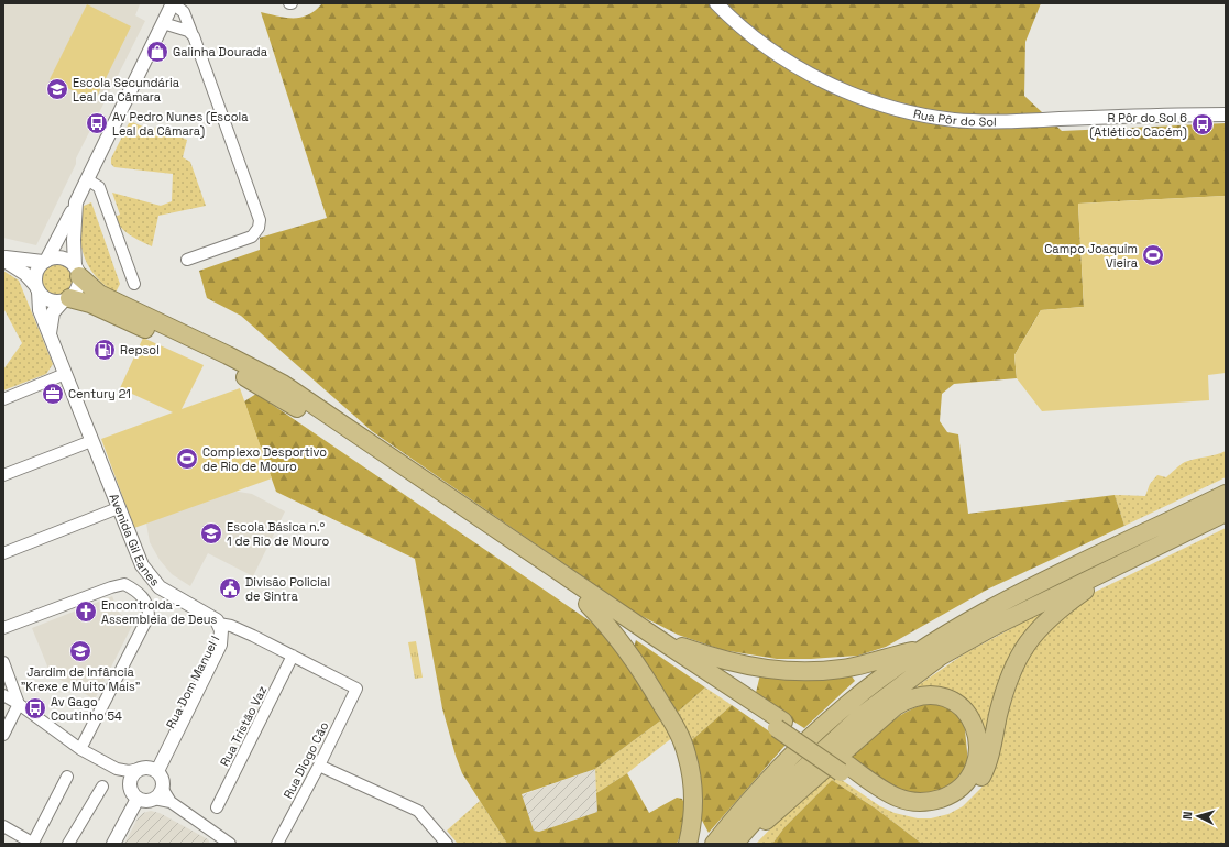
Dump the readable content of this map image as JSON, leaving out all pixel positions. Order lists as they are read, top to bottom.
{
  "streets": {
    "street": [
      "Rua Pôr do Sol",
      "Avenida Gil Eanes",
      "Rua Dom Manuel I",
      "Rua Tristão Vaz",
      "Rua Diogo Cão"
    ]
  },
  "crossings": [
    ["Avenida Gil Eanes", "Rua Dom Manuel I"],
    ["Avenida Gil Eanes", "Rua Tristão Vaz"],
    ["Avenida Gil Eanes", "Rua Diogo Cão"]
  ],
  "places": {
    "shop": ["Galinha Dourada"],
    "school or university": ["Escola Secundária Leal da Câmara", "Escola Básica n.º 1 de Rio de Mouro", "Jardim de Infância \"Krexe e Muito Mais\""],
    "bus stop": ["Av Pedro Nunes (Escola Leal da Câmara)", "R Pôr do Sol 6 (Atlético Cacém)", "Av Gago Coutinho 54"],
    "sports": ["Campo Joaquim Vieira", "Complexo Desportivo de Rio de Mouro"],
    "fuel station": ["Repsol"],
    "office": ["Century 21"],
    "public building": ["Divisão Policial de Sintra"],
    "church": ["EncontroIda - Assembleia de Deus"]
  },
  "north": "left"
}
